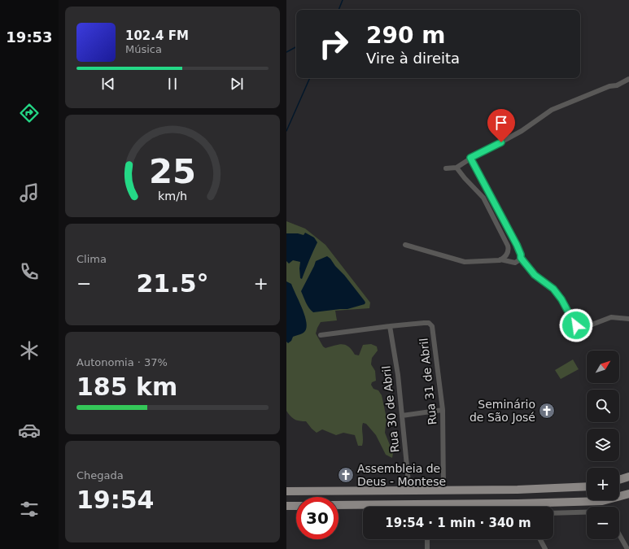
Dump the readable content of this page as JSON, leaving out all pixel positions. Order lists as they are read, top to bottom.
{
  "streets": {
    "street": ["Rua 31 de Abril", "Rua 30 de Abril"]
  },
  "crossings": [
    ["Rua 31 de Abril", "Rua 30 de Abril"]
  ],
  "places": {
    "church": ["Seminário de São José", "Assembleia de Deus - Montese"]
  },
  "north": "top right",
  "page": {
    "tabs": "19:53",
    "turn": ["290 m", "Vire à direita"],
    "song": ["102.4 FM", "Música"],
    "tile": [
      "Clima",
      ["Autonomia · 37%", "185 km"],
      ["Chegada", "19:54"]
    ],
    "heat": ["−", "21.5°", "+"],
    "map_buttons": ["+", "−"],
    "limit": "30",
    "trip": "19:54 · 1 min · 340 m",
    "gauge": ["25", "km/h"]
  }
}
